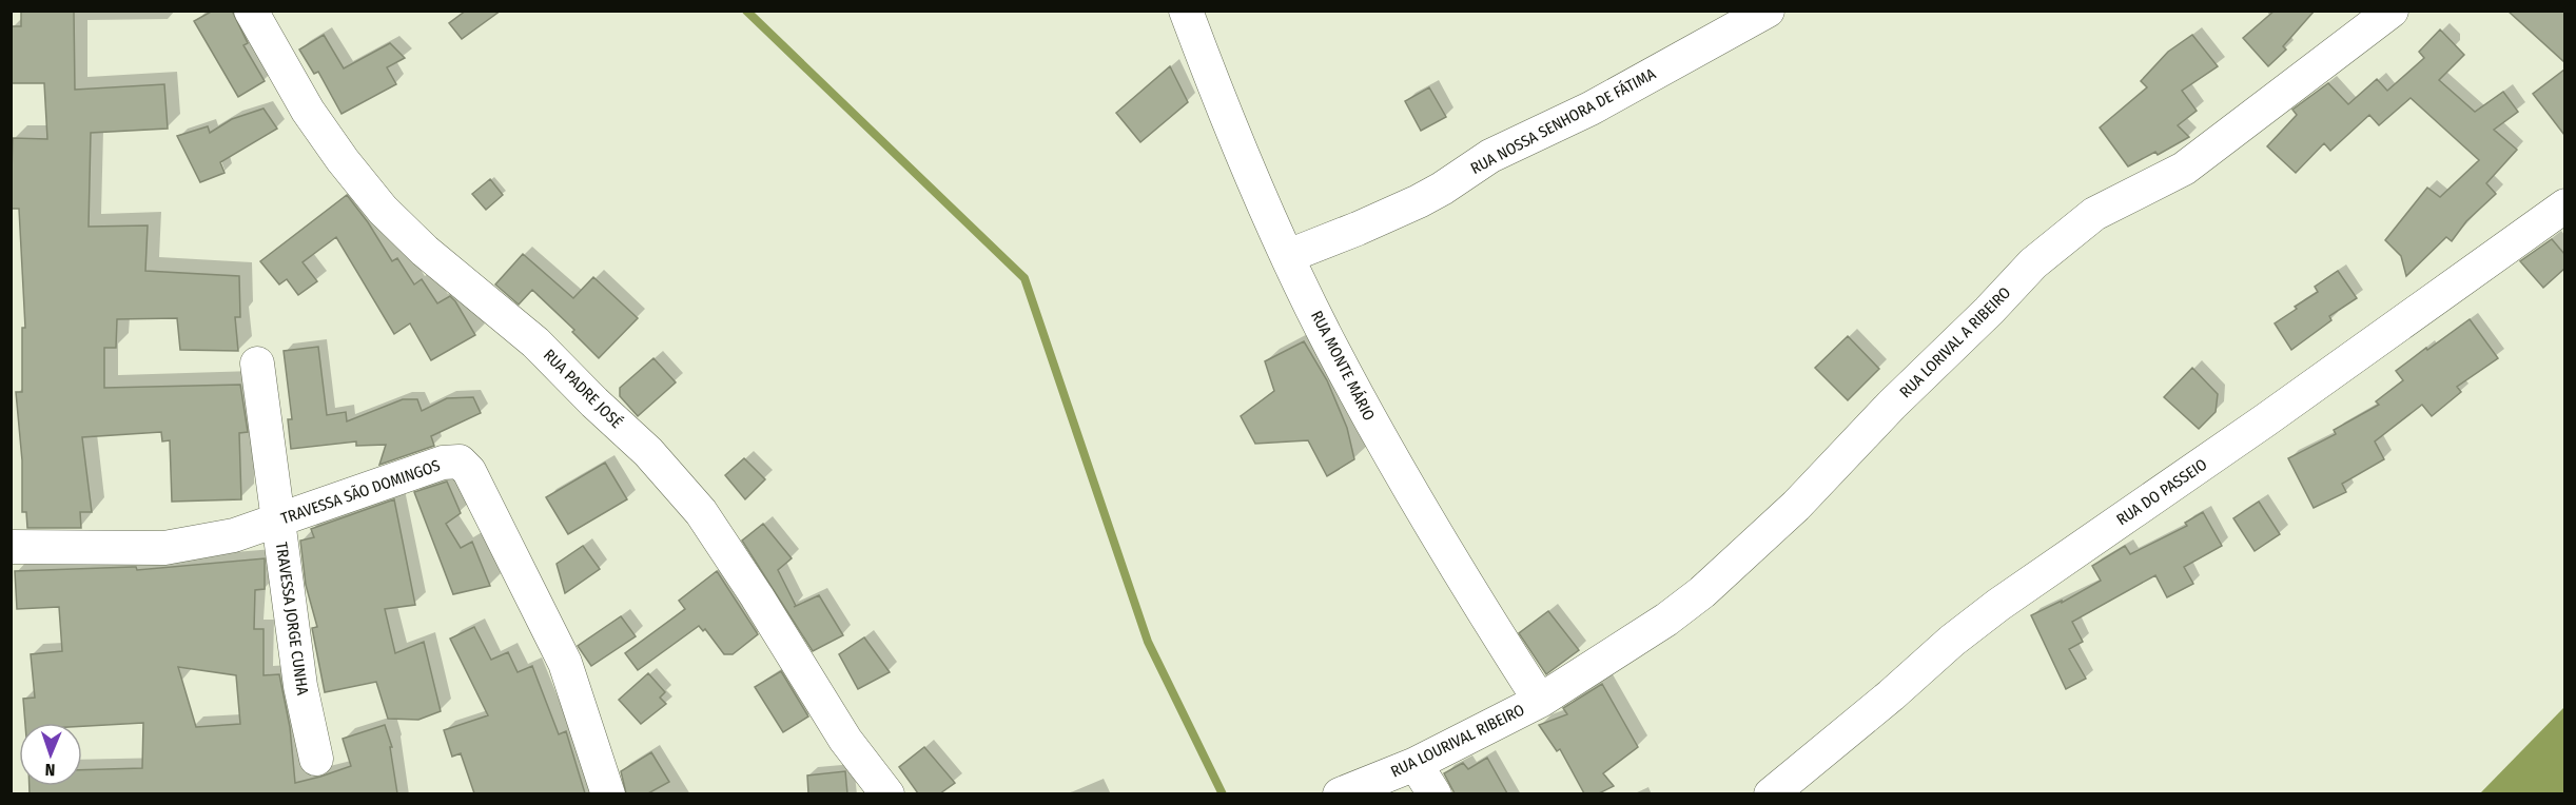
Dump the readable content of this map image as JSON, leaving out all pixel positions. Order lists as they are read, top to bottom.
{
  "streets": {
    "street": [
      "RUA NOSSA SENHORA DE FÁTIMA",
      "RUA LORIVAL A RIBEIRO",
      "RUA MONTE MÁRIO",
      "RUA PADRE JOSÉ",
      "TRAVESSA SÃO DOMINGOS",
      "RUA DO PASSEIO",
      "TRAVESSA JORGE CUNHA",
      "RUA LOURIVAL RIBEIRO"
    ]
  },
  "crossings": [
    ["RUA NOSSA SENHORA DE FÁTIMA", "RUA MONTE MÁRIO"],
    ["RUA LORIVAL A RIBEIRO", "RUA MONTE MÁRIO"],
    ["RUA LORIVAL A RIBEIRO", "RUA LOURIVAL RIBEIRO"],
    ["RUA MONTE MÁRIO", "RUA LOURIVAL RIBEIRO"],
    ["TRAVESSA SÃO DOMINGOS", "TRAVESSA JORGE CUNHA"]
  ],
  "north": "bottom"
}
